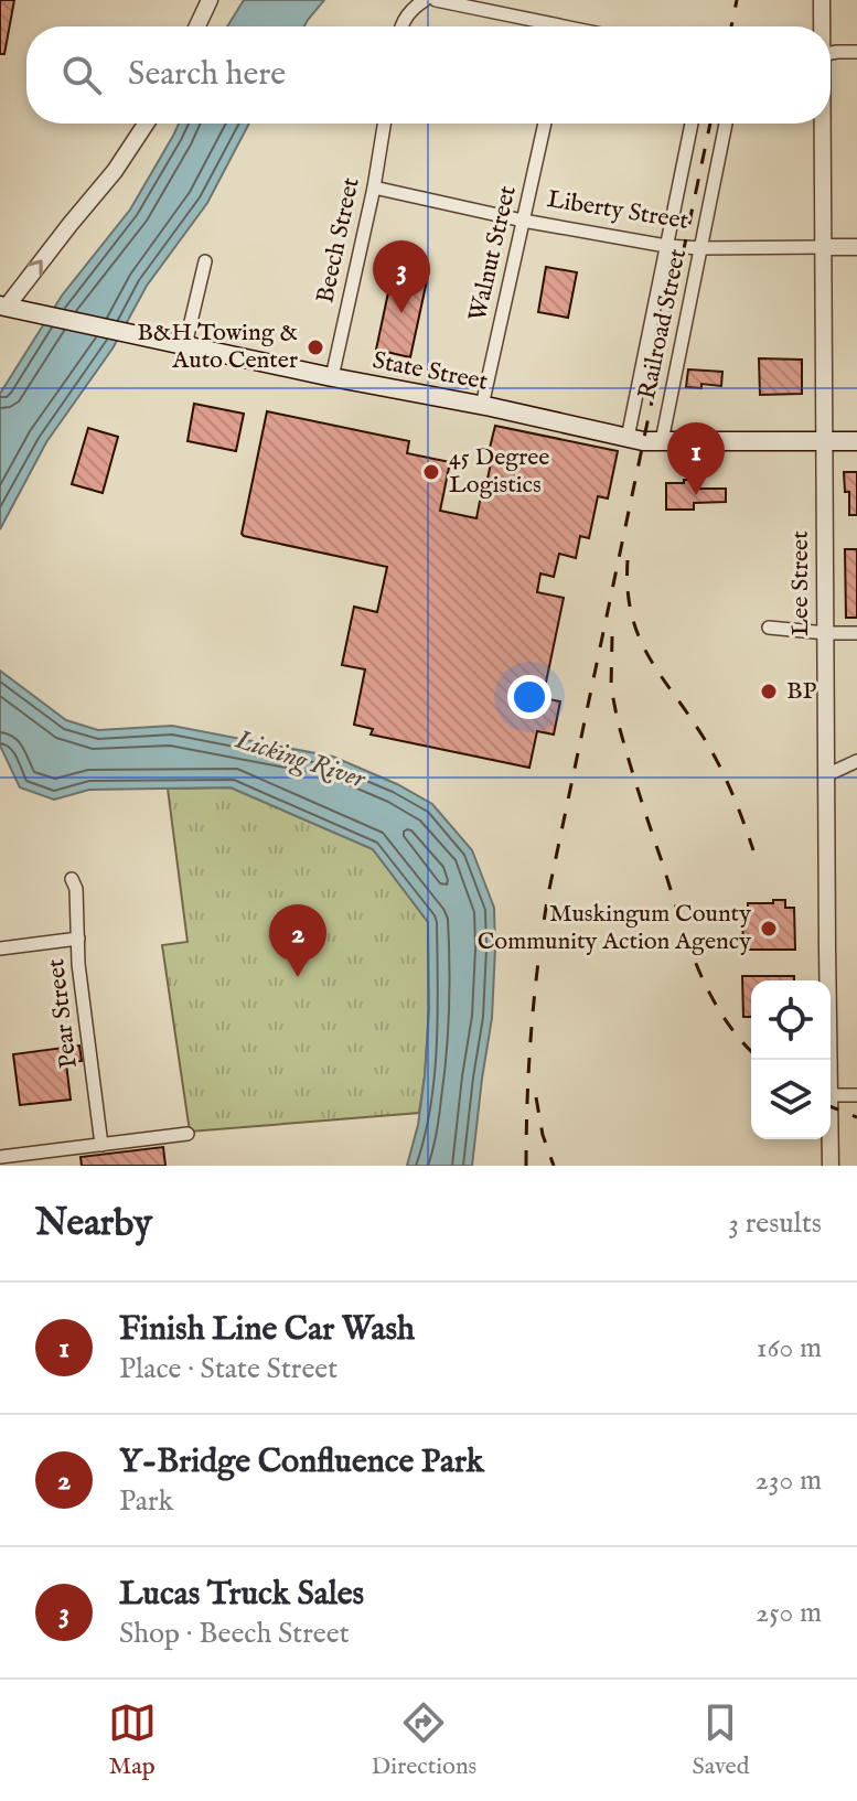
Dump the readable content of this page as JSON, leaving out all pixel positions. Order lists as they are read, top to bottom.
{
  "streets": {
    "main road": ["State Street"],
    "street": [
      "Liberty Street",
      "Beech Street",
      "Walnut Street",
      "Railroad Street",
      "Lee Street",
      "Pear Street"
    ]
  },
  "crossings": [
    ["Liberty Street", "Beech Street"],
    ["Liberty Street", "Walnut Street"],
    ["Liberty Street", "Railroad Street"],
    ["Liberty Street", "Lee Street"],
    ["Beech Street", "State Street"],
    ["Walnut Street", "State Street"],
    ["Railroad Street", "State Street"],
    ["State Street", "Lee Street"]
  ],
  "water": ["Licking River"],
  "places": [
    "B&H Towing & Auto Center",
    "45 Degree Logistics",
    "BP",
    "Muskingum County Community Action Agency"
  ],
  "page": {
    "search": "Search here",
    "pins": ["3", "1", "2"],
    "heading": ["Nearby", "3 results"],
    "list": [
      {
        "mark": "1",
        "name": "Finish Line Car Wash",
        "note": "Place · State Street",
        "value": "160 m"
      },
      {
        "mark": "2",
        "name": "Y-Bridge Confluence Park",
        "note": "Park",
        "value": "230 m"
      },
      {
        "mark": "3",
        "name": "Lucas Truck Sales",
        "note": "Shop · Beech Street",
        "value": "250 m"
      }
    ],
    "nav": ["Map", "Directions", "Saved"]
  }
}
